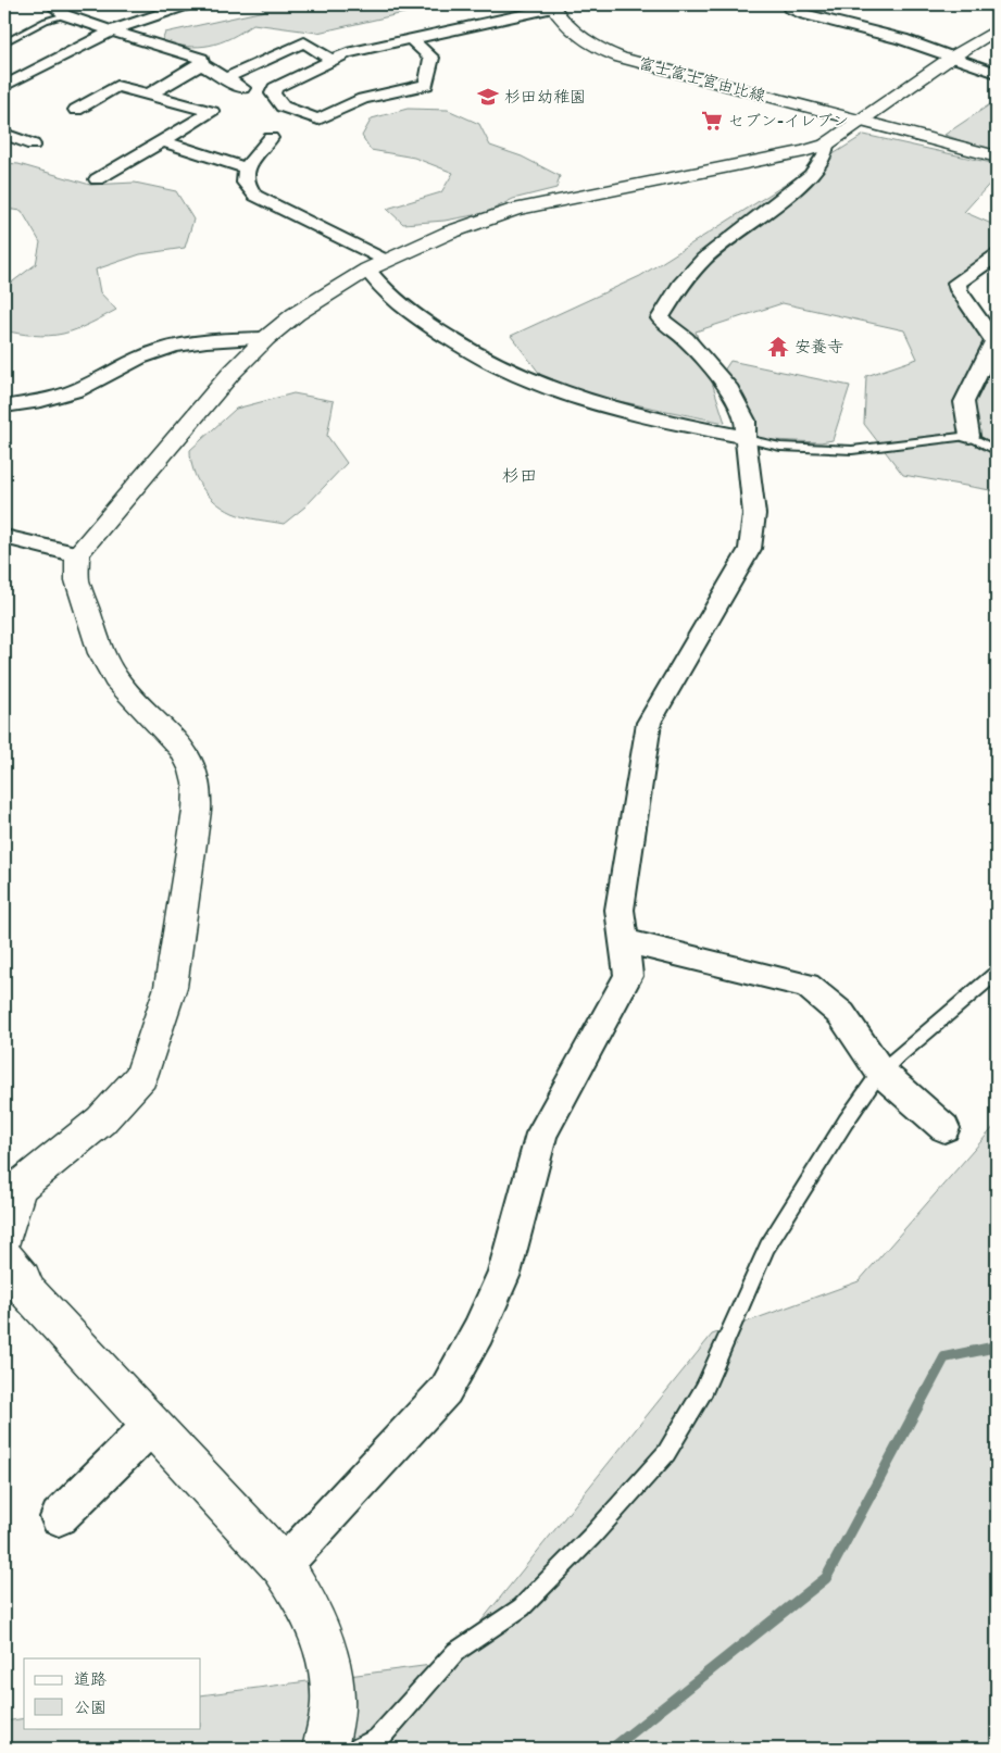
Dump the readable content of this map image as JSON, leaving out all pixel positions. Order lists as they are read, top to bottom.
{
  "streets": {
    "street": ["富士富士宮由比線"]
  },
  "districts": ["杉田"],
  "places": {
    "school or university": ["杉田幼稚園"],
    "supermarket": ["セブン-イレブン"],
    "temple": ["安養寺"]
  },
  "legend": ["道路", "公園"]
}
